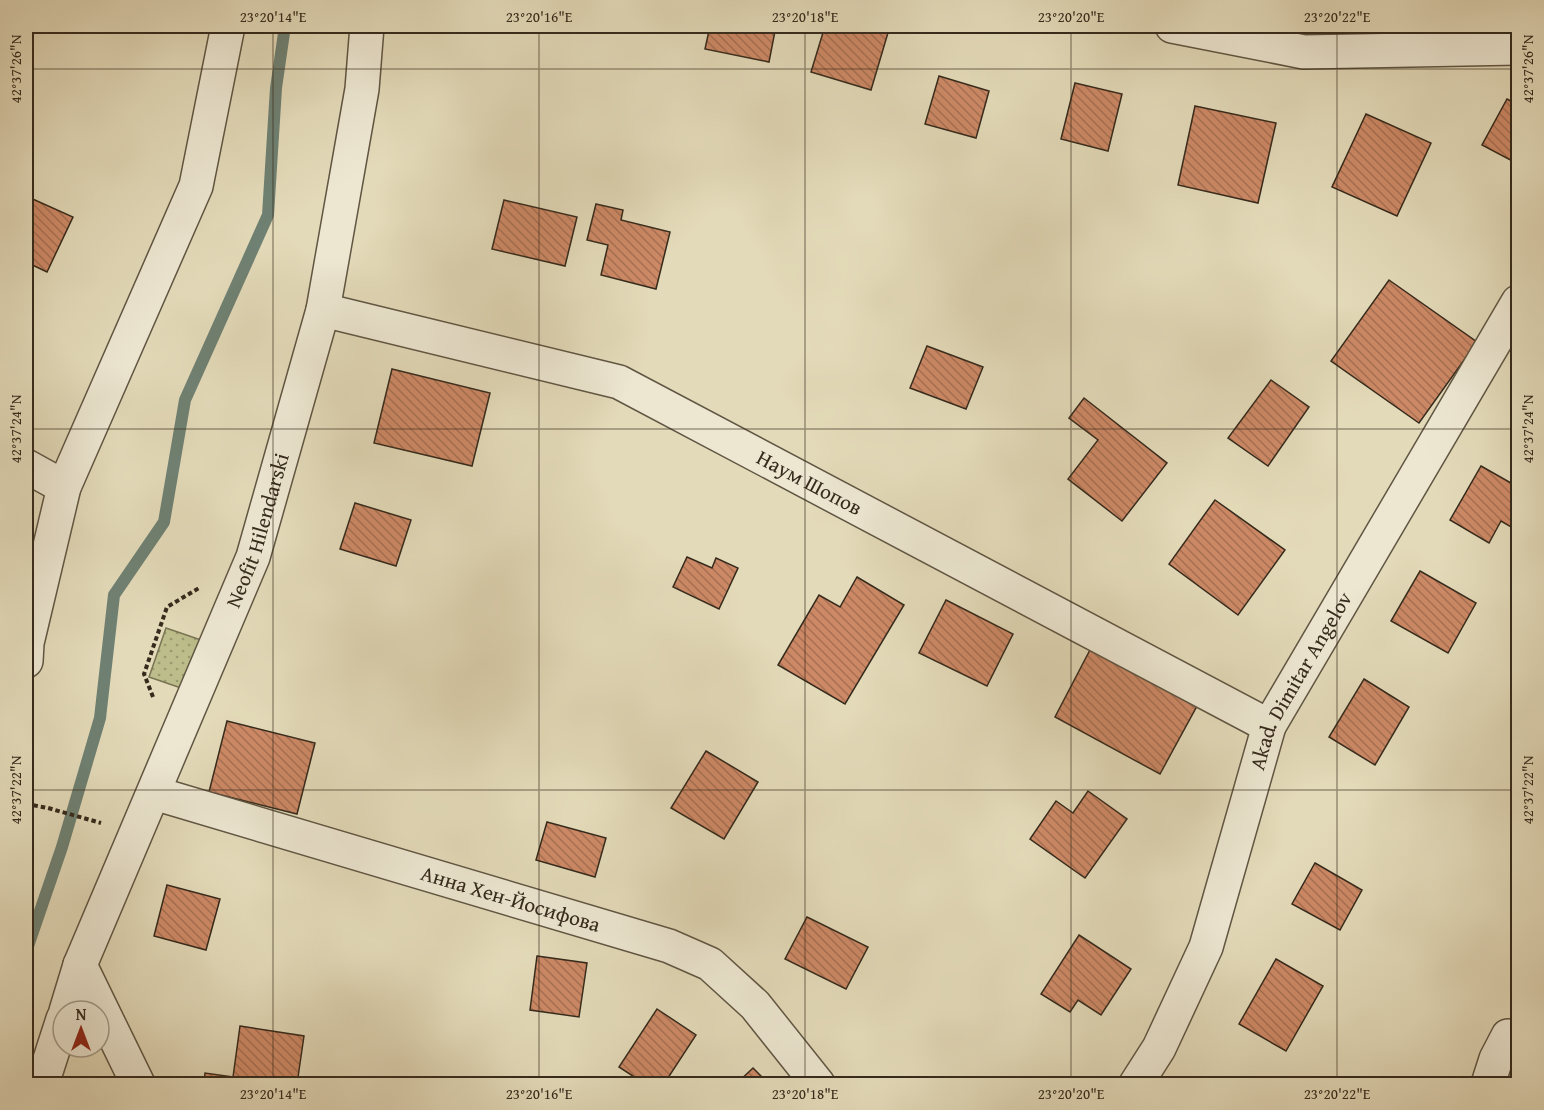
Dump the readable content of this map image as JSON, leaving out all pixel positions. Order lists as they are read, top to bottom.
{
  "streets": {
    "street": [
      "Наум Шопов",
      "Neofit Hilendarski",
      "Akad. Dimitar Angelov",
      "Анна Хен-Йосифова"
    ]
  },
  "crossings": [
    ["Наум Шопов", "Neofit Hilendarski"],
    ["Наум Шопов", "Akad. Dimitar Angelov"],
    ["Neofit Hilendarski", "Анна Хен-Йосифова"]
  ],
  "north": "top",
  "coordinates": [
    "23°20'14\"E",
    "23°20'16\"E",
    "23°20'18\"E",
    "23°20'20\"E",
    "23°20'22\"E",
    "42°37'26\"N",
    "42°37'24\"N",
    "42°37'22\"N"
  ]
}
